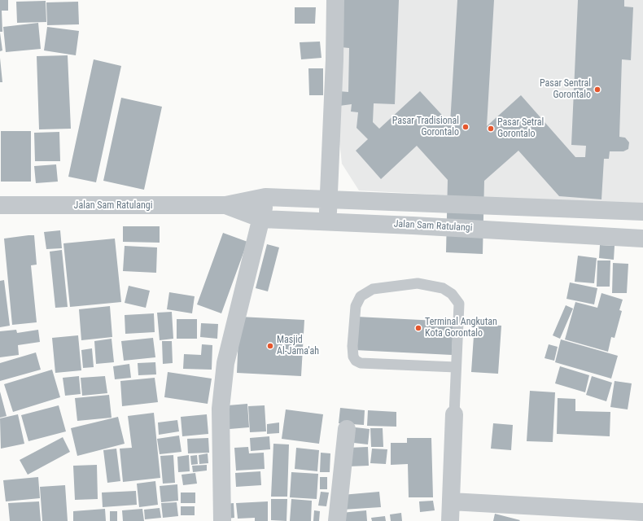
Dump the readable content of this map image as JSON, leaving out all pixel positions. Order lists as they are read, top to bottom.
{
  "streets": {
    "street": ["Jalan Sam Ratulangi"]
  },
  "places": [
    "Pasar Sentral Gorontalo",
    "Pasar Tradisional Gorontalo",
    "Pasar Setral Gorontalo",
    "Terminal Angkutan Kota Gorontalo",
    "Masjid Al-Jama'ah"
  ]
}
